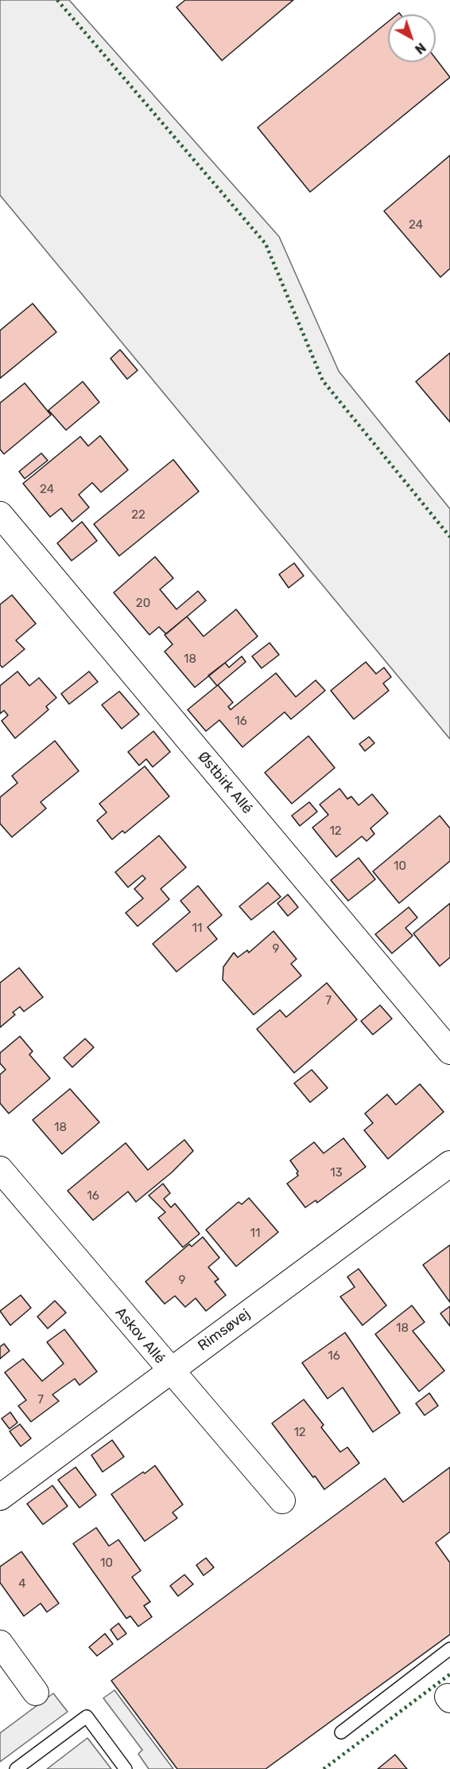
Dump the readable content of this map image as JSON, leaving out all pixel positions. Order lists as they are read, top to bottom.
{
  "streets": {
    "street": ["Østbirk Allé", "Rimsøvej", "Askov Allé"]
  },
  "crossings": [
    ["Rimsøvej", "Askov Allé"]
  ],
  "house_numbers": [
    "24",
    "24",
    "22",
    "20",
    "18",
    "16",
    "12",
    "10",
    "11",
    "9",
    "7",
    "18",
    "13",
    "16",
    "11",
    "9",
    "18",
    "16",
    "7",
    "12",
    "10",
    "4"
  ],
  "north": "bottom right"
}
